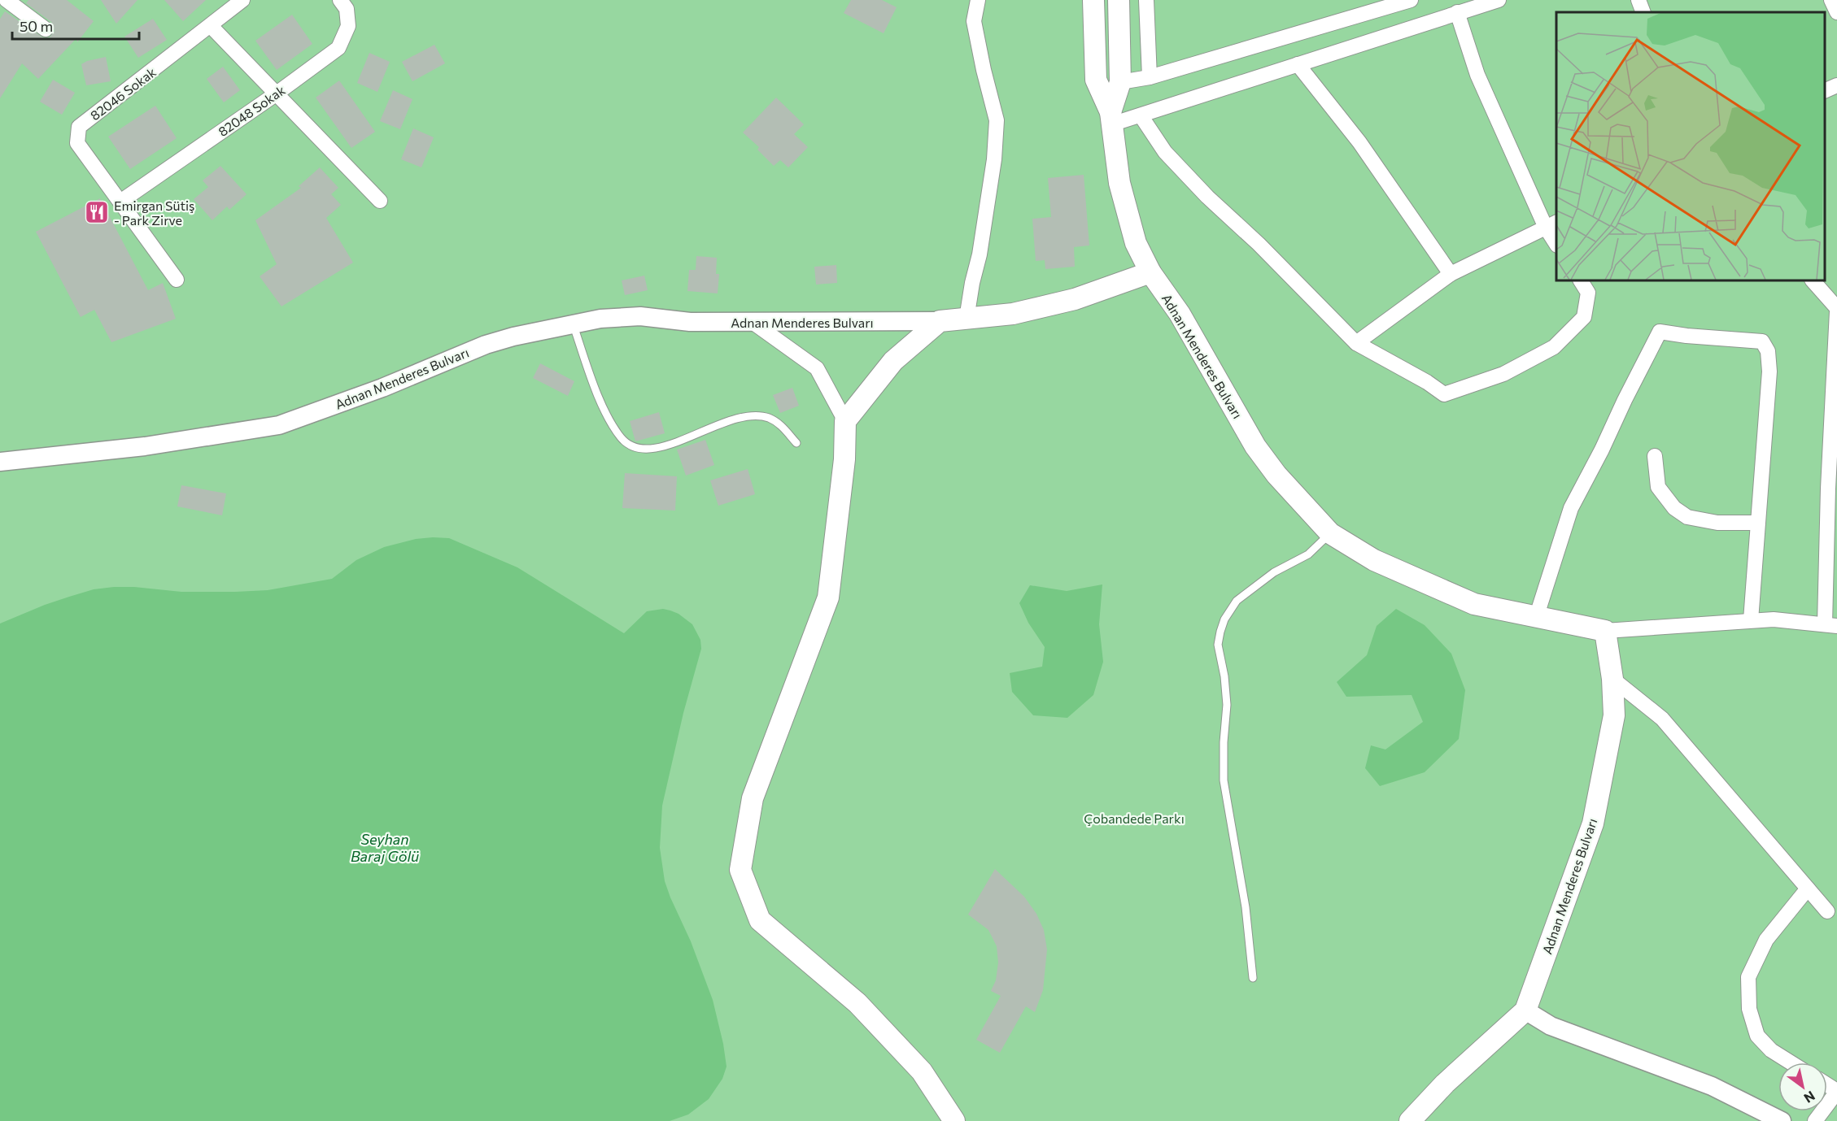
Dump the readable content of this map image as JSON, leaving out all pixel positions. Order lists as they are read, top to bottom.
{
  "streets": {
    "main road": ["Adnan Menderes Bulvarı"],
    "street": ["82046 Sokak", "82048 Sokak"]
  },
  "crossings": [
    ["82046 Sokak", "82048 Sokak"]
  ],
  "water": ["Seyhan Baraj Gölü"],
  "parks": ["Çobandede Parkı"],
  "places": {
    "restaurant": ["Emirgan Sütiş - Park Zirve"]
  },
  "scale_bar": "50 m",
  "north": "bottom right"
}
